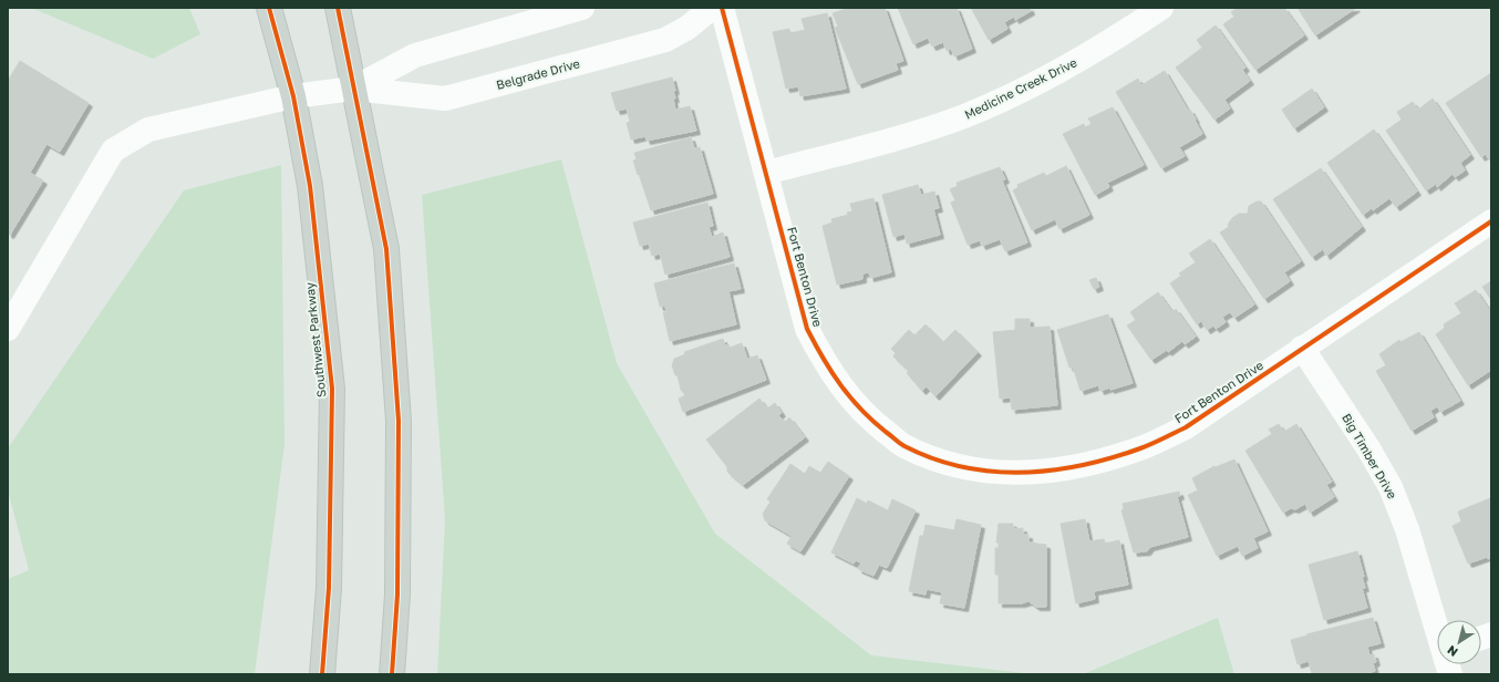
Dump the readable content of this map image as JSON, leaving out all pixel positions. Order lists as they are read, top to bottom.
{
  "streets": {
    "main road": ["Southwest Parkway"],
    "street": [
      "Belgrade Drive",
      "Medicine Creek Drive",
      "Fort Benton Drive",
      "Big Timber Drive"
    ]
  },
  "crossings": [
    ["Belgrade Drive", "Southwest Parkway"],
    ["Medicine Creek Drive", "Fort Benton Drive"],
    ["Fort Benton Drive", "Big Timber Drive"]
  ],
  "north": "bottom left"
}
